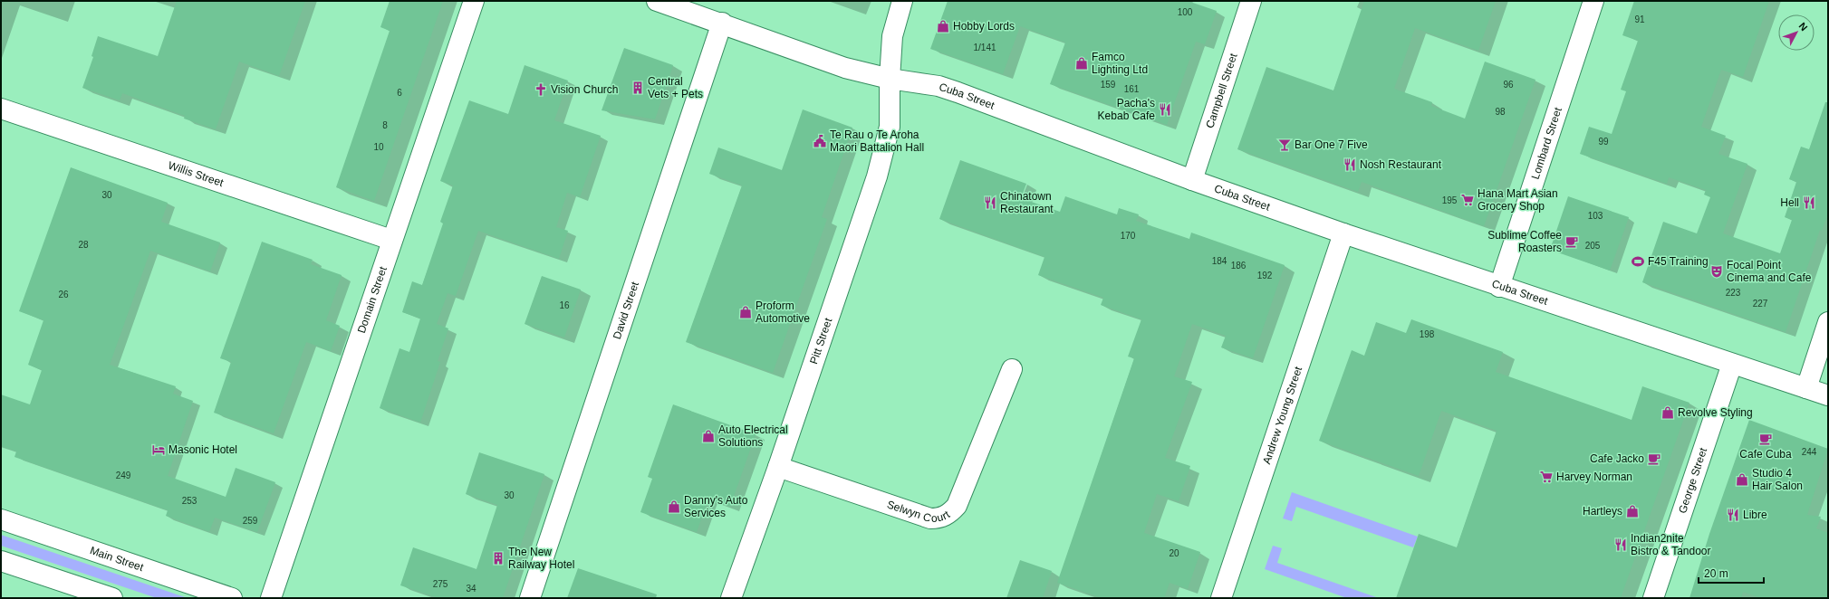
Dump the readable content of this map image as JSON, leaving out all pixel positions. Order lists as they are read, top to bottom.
{
  "streets": {
    "street": [
      "Campbell Street",
      "Cuba Street",
      "Lombard Street",
      "Willis Street",
      "Domain Street",
      "David Street",
      "Pitt Street",
      "Andrew Young Street",
      "George Street",
      "Selwyn Court",
      "Main Street"
    ]
  },
  "crossings": [
    ["Campbell Street", "Cuba Street"],
    ["Cuba Street", "Lombard Street"],
    ["Cuba Street", "David Street"],
    ["Cuba Street", "Pitt Street"],
    ["Cuba Street", "Andrew Young Street"],
    ["Cuba Street", "George Street"],
    ["Willis Street", "Domain Street"],
    ["Pitt Street", "Selwyn Court"]
  ],
  "places": {
    "shop": [
      "Hobby Lords",
      "Famco Lighting Ltd",
      "Proform Automotive",
      "Revolve Styling",
      "Auto Electrical Solutions",
      "Studio 4 Hair Salon",
      "Danny's Auto Services",
      "Hartleys"
    ],
    "building": ["Central Vets + Pets", "The New Railway Hotel"],
    "church": ["Vision Church"],
    "restaurant": [
      "Pacha's Kebab Cafe",
      "Nosh Restaurant",
      "Chinatown Restaurant",
      "Hell",
      "Libre",
      "Indian2nite Bistro & Tandoor"
    ],
    "public building": ["Te Rau o Te Aroha Maori Battalion Hall"],
    "bar": ["Bar One 7 Five"],
    "supermarket": ["Hana Mart Asian Grocery Shop", "Harvey Norman"],
    "cafe": ["Sublime Coffee Roasters", "Cafe Cuba", "Cafe Jacko"],
    "sports": ["F45 Training"],
    "theatre": ["Focal Point Cinema and Cafe"],
    "hotel": ["Masonic Hotel"]
  },
  "house_numbers": [
    "100",
    "91",
    "1/141",
    "159",
    "96",
    "161",
    "6",
    "98",
    "8",
    "99",
    "10",
    "30",
    "195",
    "103",
    "170",
    "28",
    "205",
    "184",
    "186",
    "192",
    "223",
    "26",
    "227",
    "16",
    "198",
    "244",
    "249",
    "30",
    "253",
    "259",
    "20",
    "275",
    "34"
  ],
  "scale_bar": "20 m",
  "north": "top right"
}
